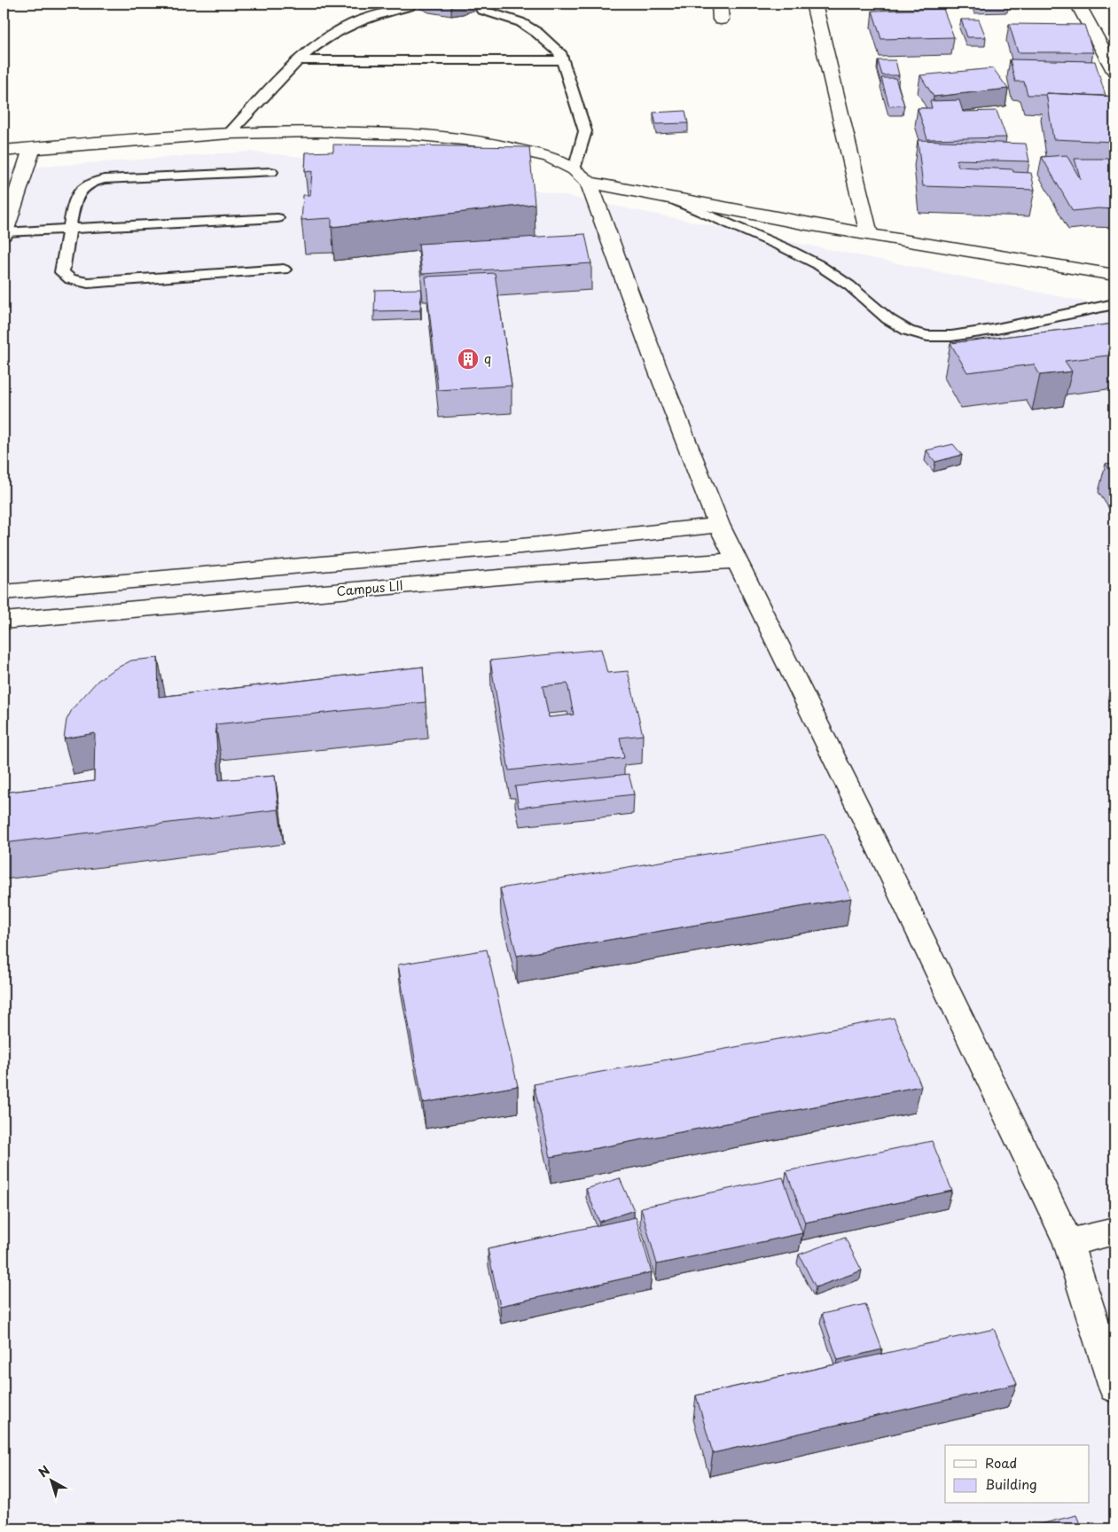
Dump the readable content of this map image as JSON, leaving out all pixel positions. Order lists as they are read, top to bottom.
{
  "streets": {
    "street": ["Campus Lll"]
  },
  "places": {
    "building": ["q"]
  },
  "legend": ["Road", "Building"],
  "north": "top left"
}
